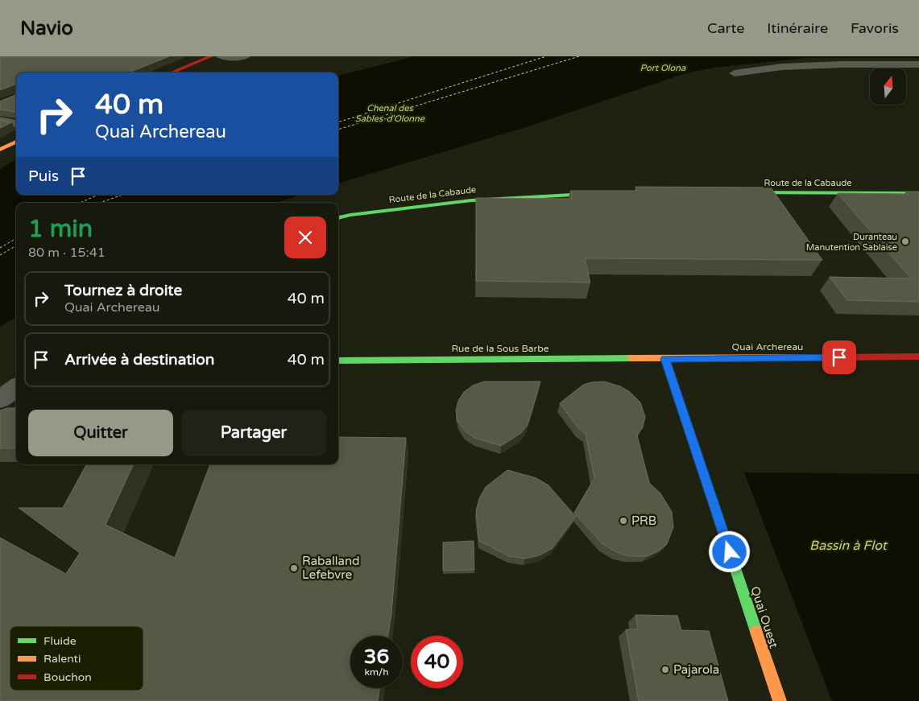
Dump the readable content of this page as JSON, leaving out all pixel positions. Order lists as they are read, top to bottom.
{
  "streets": {
    "street": [
      "Route de la Cabaude",
      "Quai Archereau",
      "Rue de la Sous Barbe",
      "Quai Ouest"
    ]
  },
  "crossings": [
    ["Quai Archereau", "Rue de la Sous Barbe"],
    ["Quai Archereau", "Quai Ouest"],
    ["Rue de la Sous Barbe", "Quai Ouest"]
  ],
  "water": ["Port Olona", "Chenal des Sables-d'Olonne", "Bassin à Flot"],
  "places": [
    "Duranteau Manutention Sablaise",
    "PRB",
    "Raballand Lefebvre",
    "Pajarola"
  ],
  "legend": ["Fluide", "Ralenti", "Bouchon"],
  "north": "top",
  "page": {
    "header": "Navio",
    "nav": ["Carte", "Itinéraire", "Favoris"],
    "turn": ["40 m", "Quai Archereau"],
    "then": "Puis",
    "heading": ["1 min", "80 m · 15:41"],
    "list": [
      {
        "name": "Tournez à droite",
        "note": "Quai Archereau",
        "value": "40 m"
      },
      {
        "name": "Arrivée à destination",
        "value": "40 m"
      }
    ],
    "buttons": ["Quitter", "Partager"],
    "speed": "36 km/h",
    "limit": "40"
  }
}
